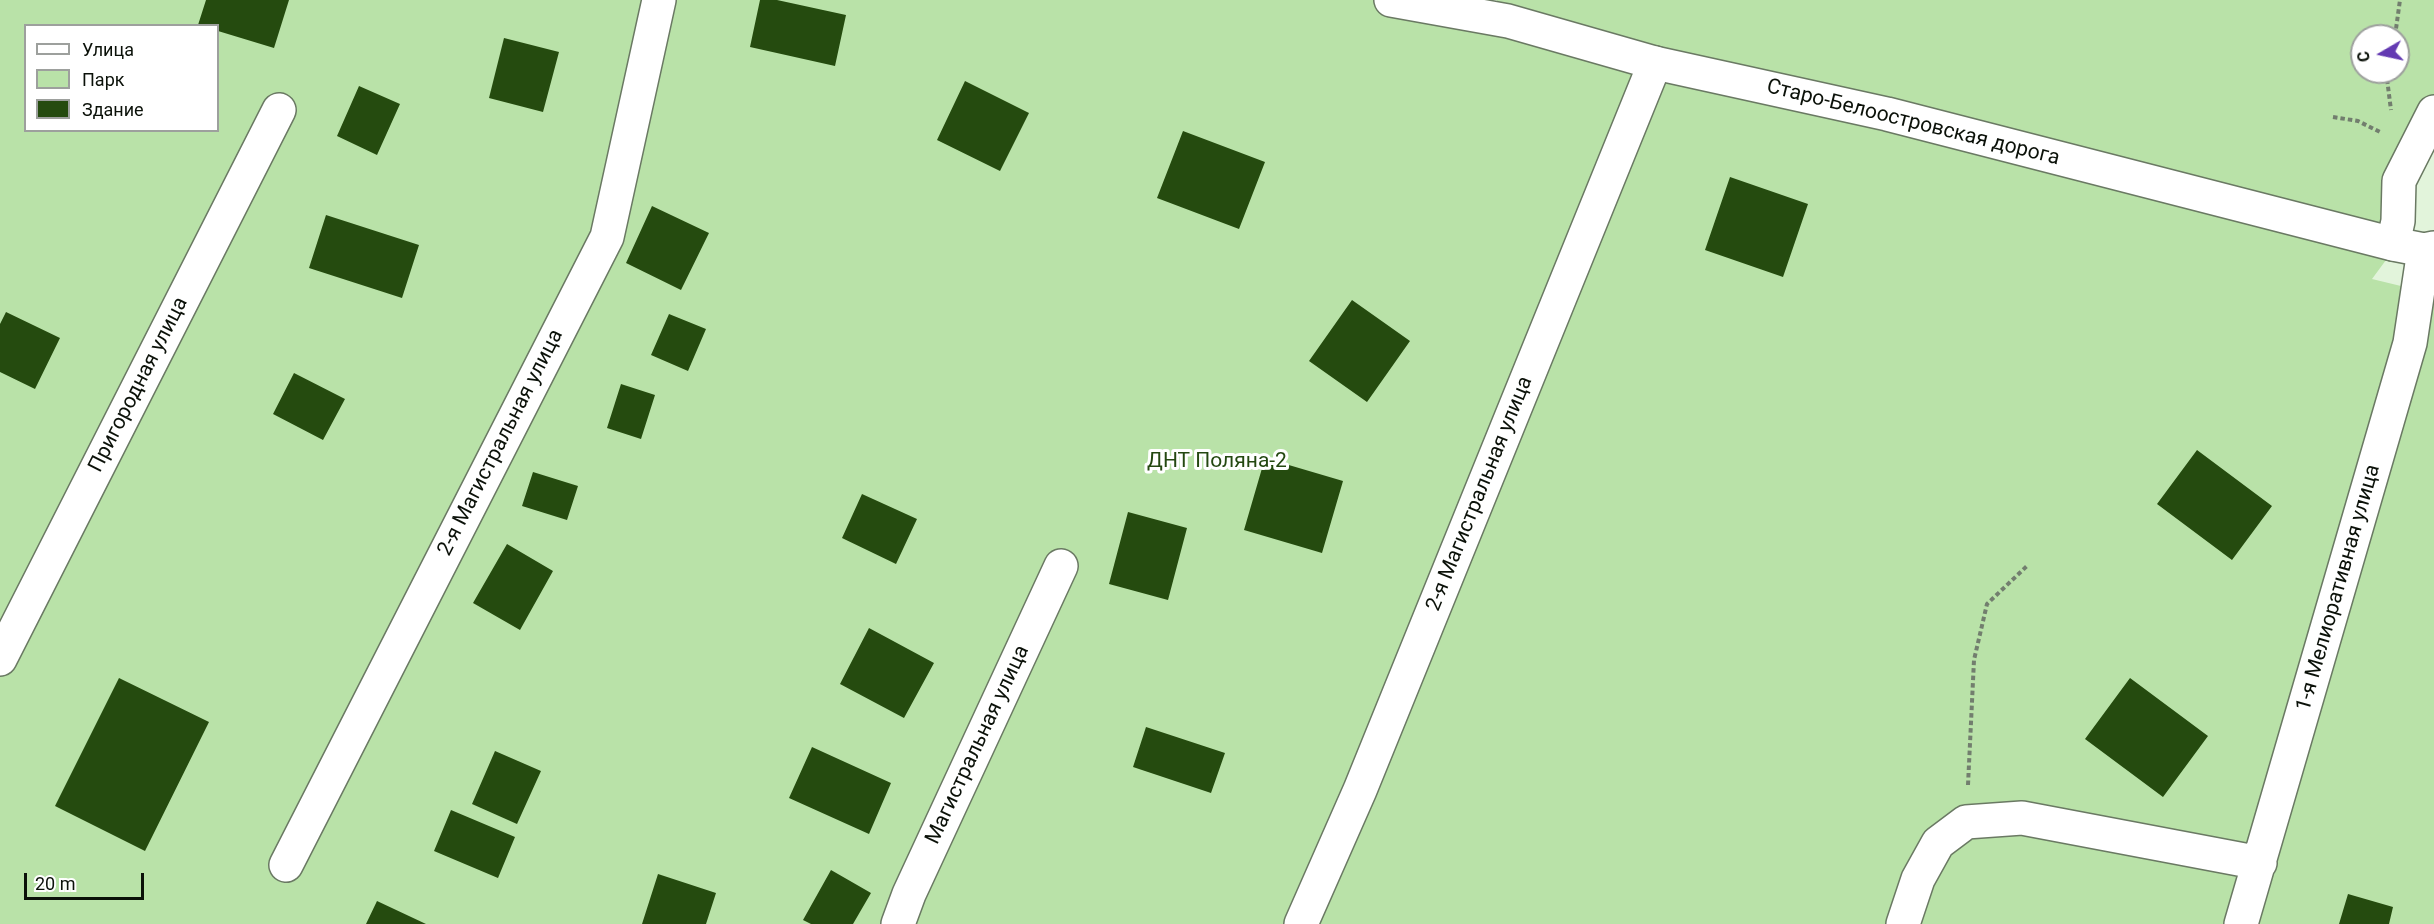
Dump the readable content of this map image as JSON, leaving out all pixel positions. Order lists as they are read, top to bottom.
{
  "streets": {
    "street": [
      "Старо-Белоостровская дорога",
      "Пригородная улица",
      "2-я Магистральная улица",
      "1-я Мелиоративная улица",
      "Магистральная улица"
    ]
  },
  "crossings": [
    ["Старо-Белоостровская дорога", "2-я Магистральная улица"],
    ["Старо-Белоостровская дорога", "1-я Мелиоративная улица"]
  ],
  "parks": ["ДНТ Поляна-2"],
  "legend": ["Улица", "Парк", "Здание"],
  "scale_bar": "20 m",
  "north": "left"
}
